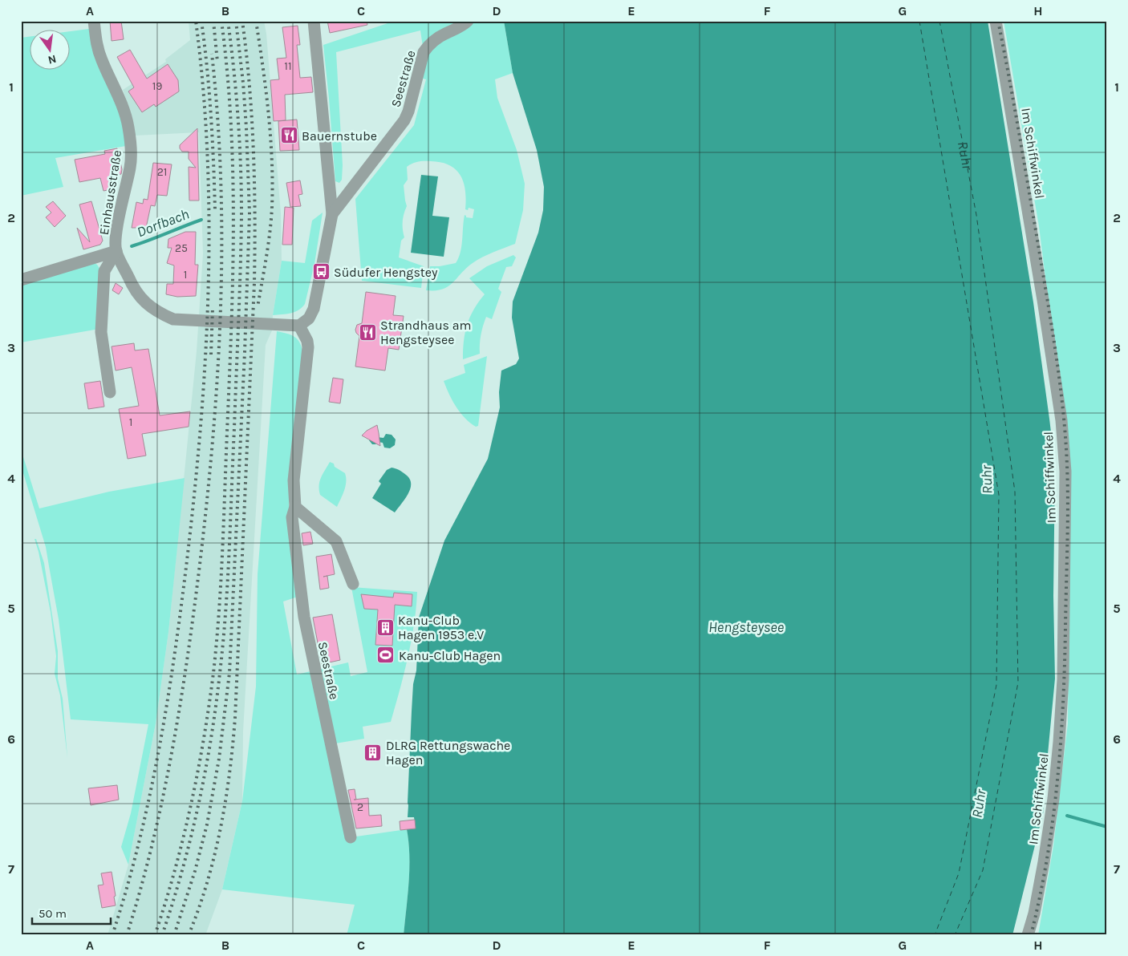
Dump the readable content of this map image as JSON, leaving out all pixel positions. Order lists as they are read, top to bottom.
{
  "streets": {
    "street": ["Seestraße", "Im Schiffwinkel", "Einhausstraße"]
  },
  "water": ["Ruhr", "Dorfbach", "Hengsteysee"],
  "places": {
    "restaurant": ["Bauernstube", "Strandhaus am Hengsteysee"],
    "bus stop": ["Südufer Hengstey"],
    "building": ["Kanu-Club Hagen 1953 e.V", "DLRG Rettungswache Hagen"],
    "sports": ["Kanu-Club Hagen"]
  },
  "house_numbers": [
    "11",
    "19",
    "21",
    "25",
    "1",
    "1",
    "2"
  ],
  "scale_bar": "50 m",
  "north": "bottom",
  "grid": {
    "columns": [
      "A",
      "B",
      "C",
      "D",
      "E",
      "F",
      "G",
      "H"
    ],
    "rows": [
      "1",
      "2",
      "3",
      "4",
      "5",
      "6",
      "7"
    ]
  }
}
